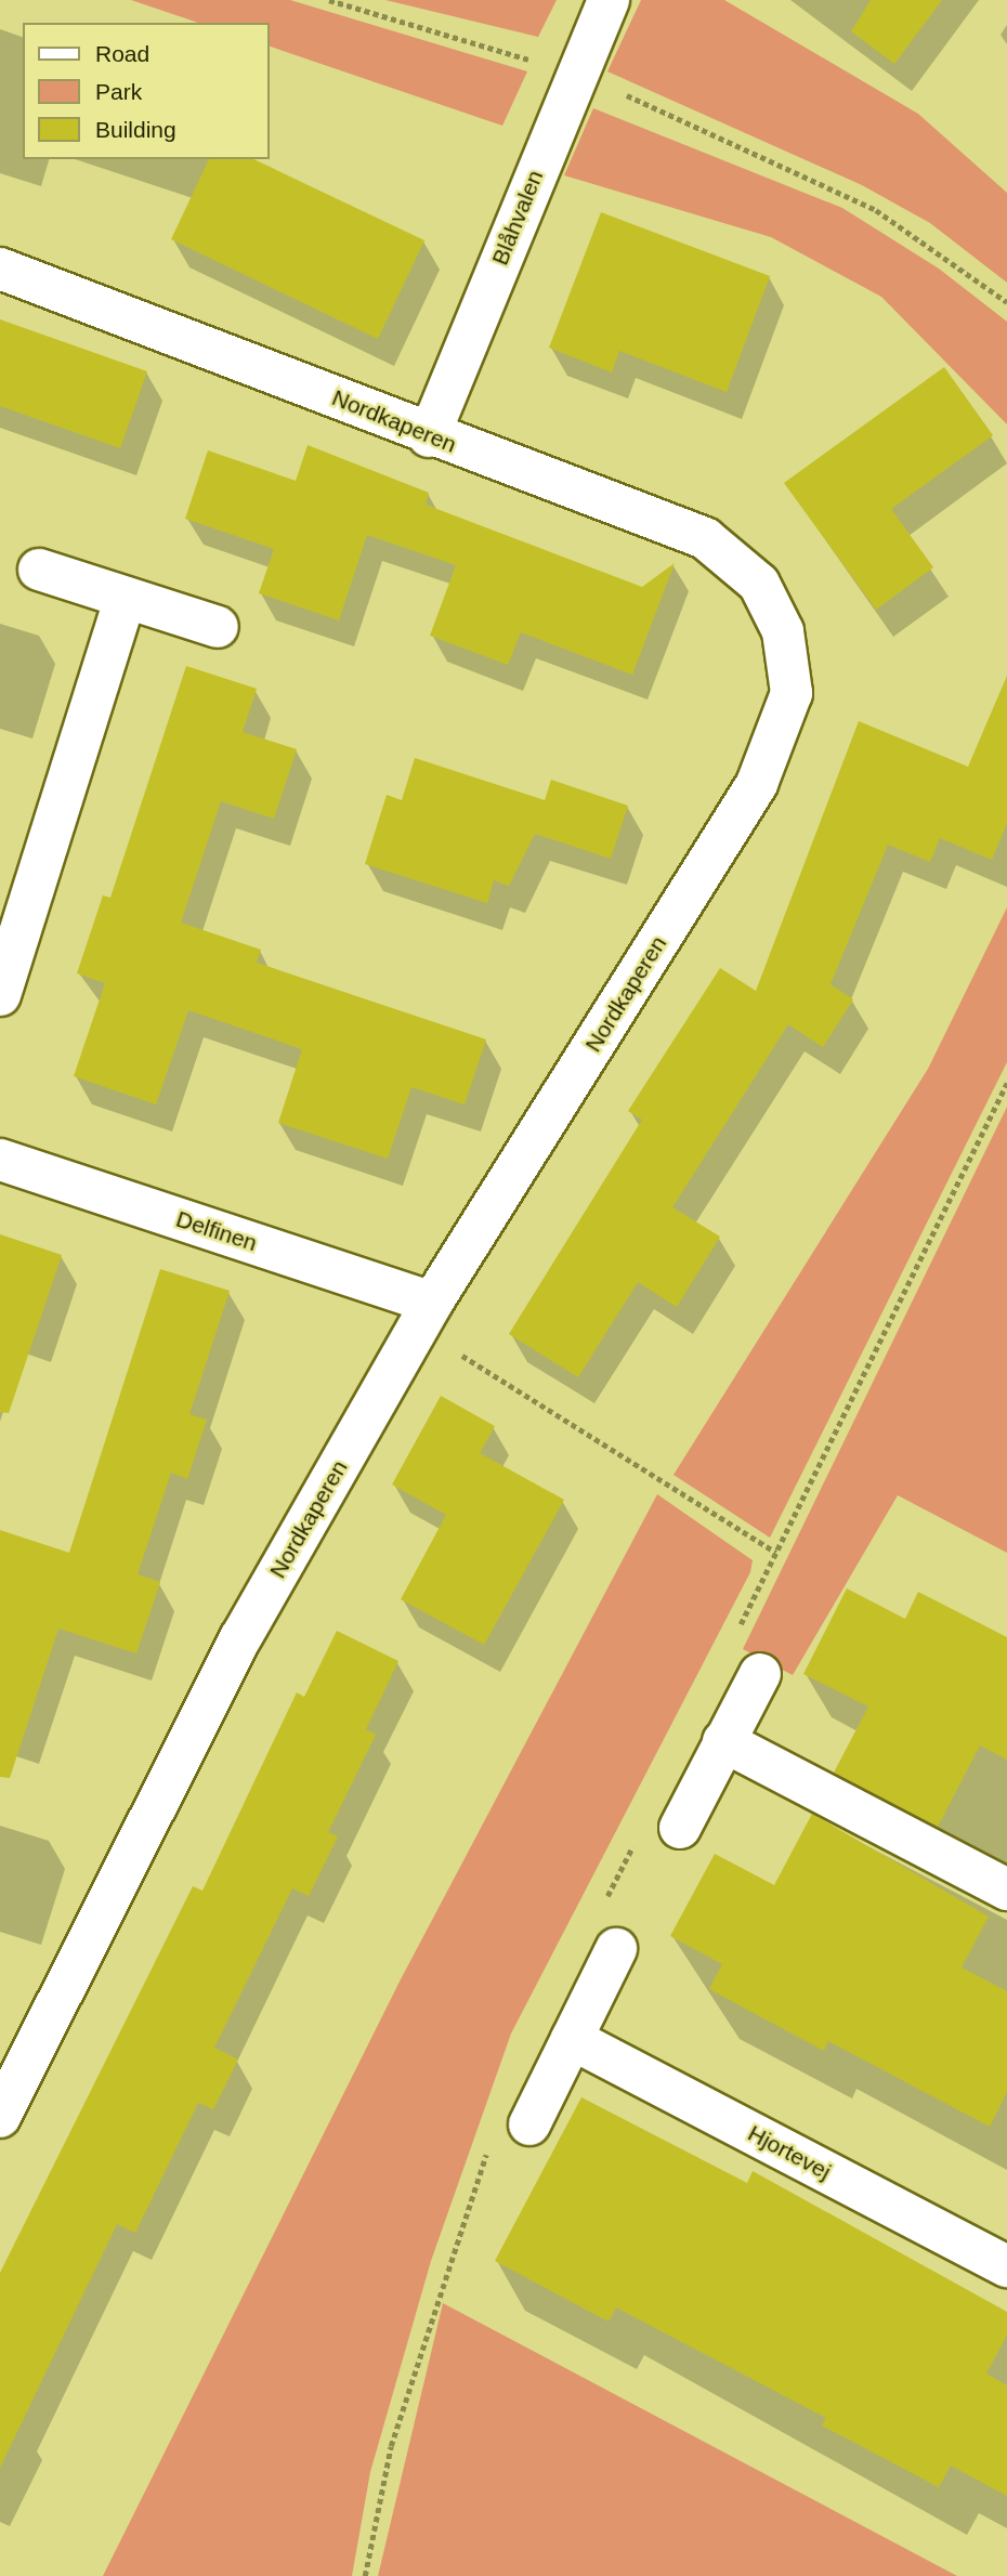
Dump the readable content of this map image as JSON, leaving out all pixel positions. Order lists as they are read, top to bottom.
{
  "streets": {
    "street": [
      "Blåhvalen",
      "Nordkaperen",
      "Delfinen",
      "Hjortevej"
    ]
  },
  "crossings": [
    ["Blåhvalen", "Nordkaperen"],
    ["Nordkaperen", "Delfinen"]
  ],
  "legend": ["Road", "Park", "Building"]
}
